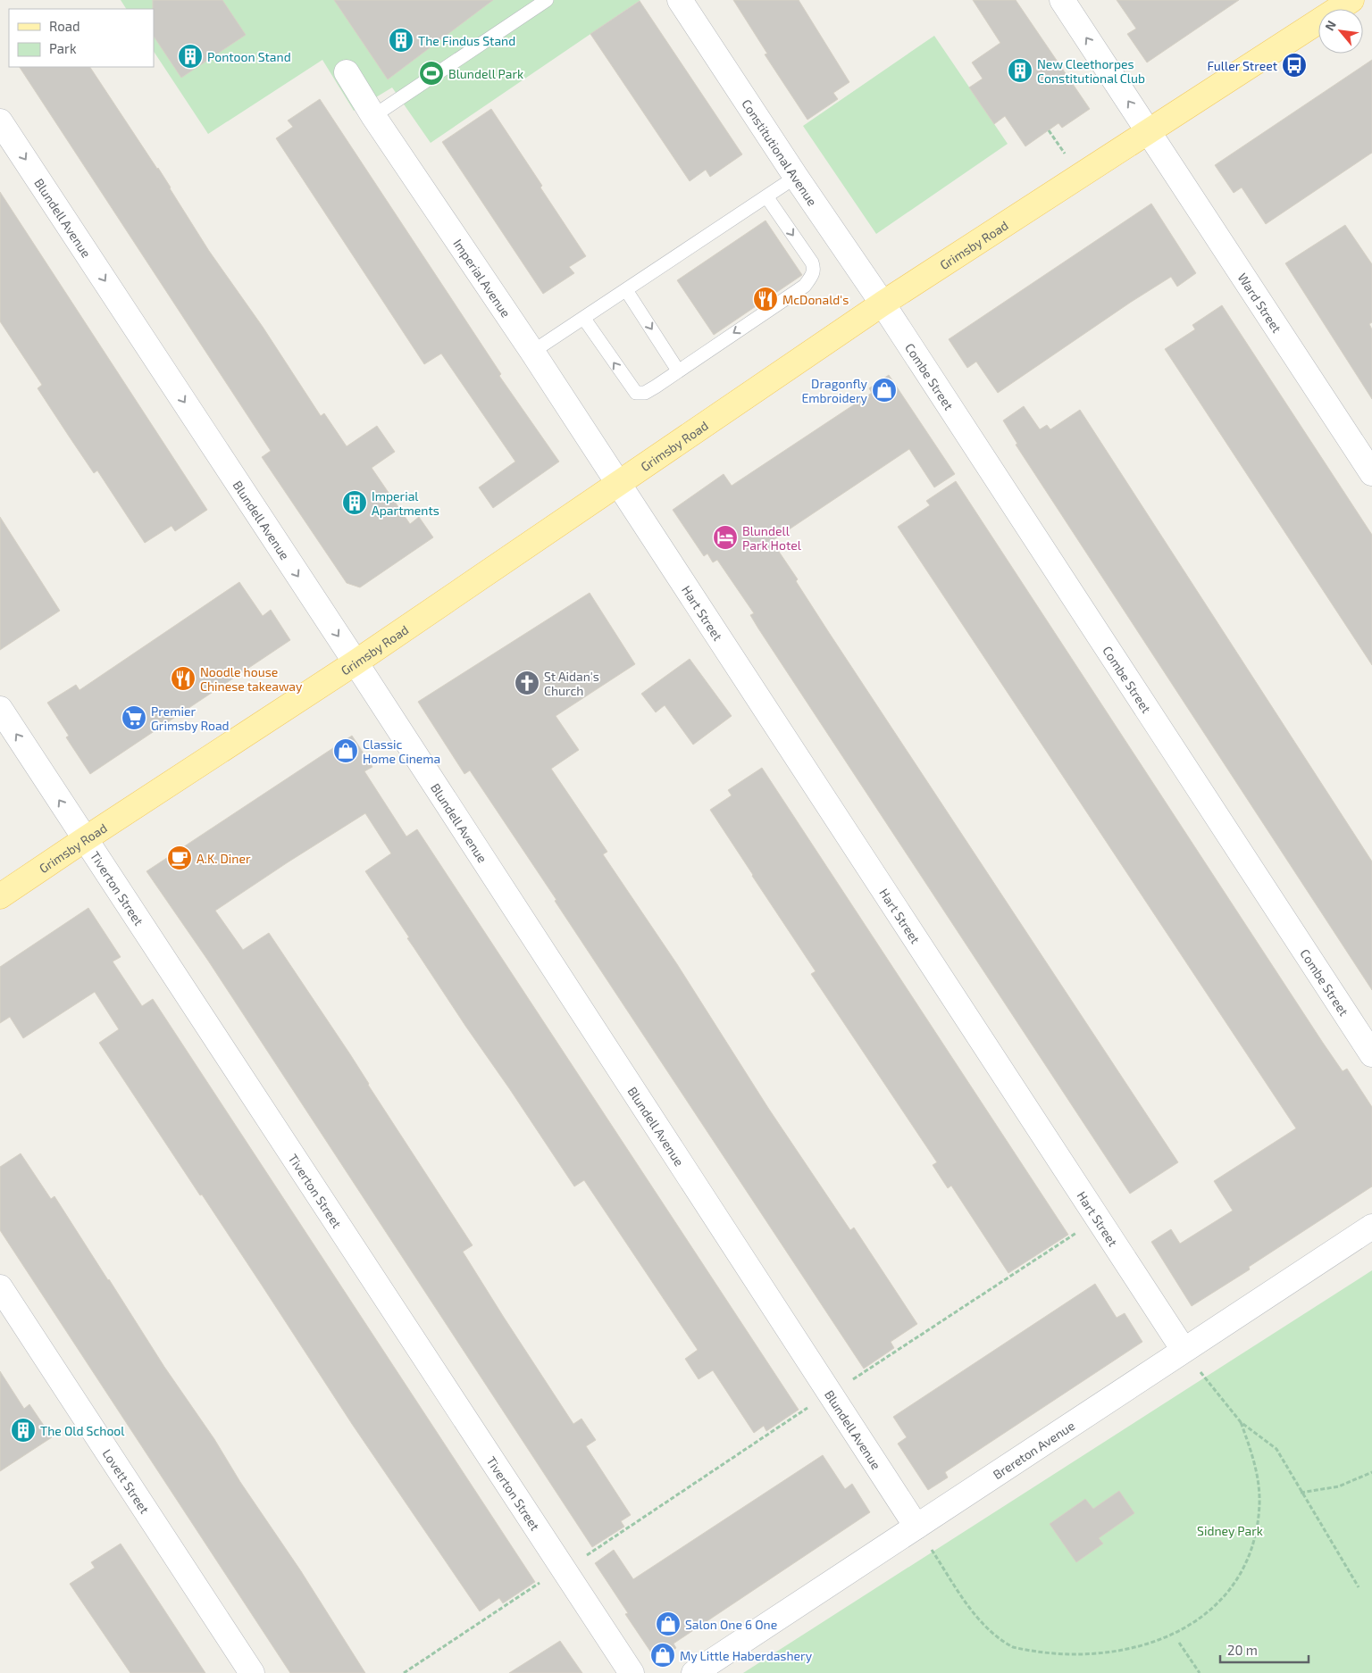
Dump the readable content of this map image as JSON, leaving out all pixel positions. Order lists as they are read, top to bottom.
{
  "streets": {
    "main road": ["Grimsby Road"],
    "street": [
      "Constitutional Avenue",
      "Blundell Avenue",
      "Imperial Avenue",
      "Ward Street",
      "Combe Street",
      "Hart Street",
      "Tiverton Street",
      "Brereton Avenue",
      "Lovett Street"
    ]
  },
  "crossings": [
    ["Constitutional Avenue", "Grimsby Road"],
    ["Constitutional Avenue", "Combe Street"],
    ["Blundell Avenue", "Grimsby Road"],
    ["Blundell Avenue", "Brereton Avenue"],
    ["Grimsby Road", "Imperial Avenue"],
    ["Grimsby Road", "Ward Street"],
    ["Grimsby Road", "Combe Street"],
    ["Grimsby Road", "Hart Street"],
    ["Grimsby Road", "Tiverton Street"],
    ["Imperial Avenue", "Hart Street"],
    ["Hart Street", "Brereton Avenue"]
  ],
  "one_way": ["Blundell Avenue"],
  "parks": ["Sidney Park"],
  "places": {
    "building": [
      "The Findus Stand",
      "Pontoon Stand",
      "New Cleethorpes Constitutional Club",
      "Imperial Apartments",
      "The Old School"
    ],
    "bus stop": ["Fuller Street"],
    "sports": ["Blundell Park"],
    "restaurant": ["McDonald's", "Noodle house Chinese takeaway"],
    "shop": [
      "Dragonfly Embroidery",
      "Classic Home Cinema",
      "Salon One 6 One",
      "My Little Haberdashery"
    ],
    "hotel": ["Blundell Park Hotel"],
    "church": ["St Aidan's Church"],
    "supermarket": ["Premier Grimsby Road"],
    "cafe": ["A.K. Diner"]
  },
  "legend": ["Road", "Park"],
  "scale_bar": "20 m",
  "north": "top left"
}
